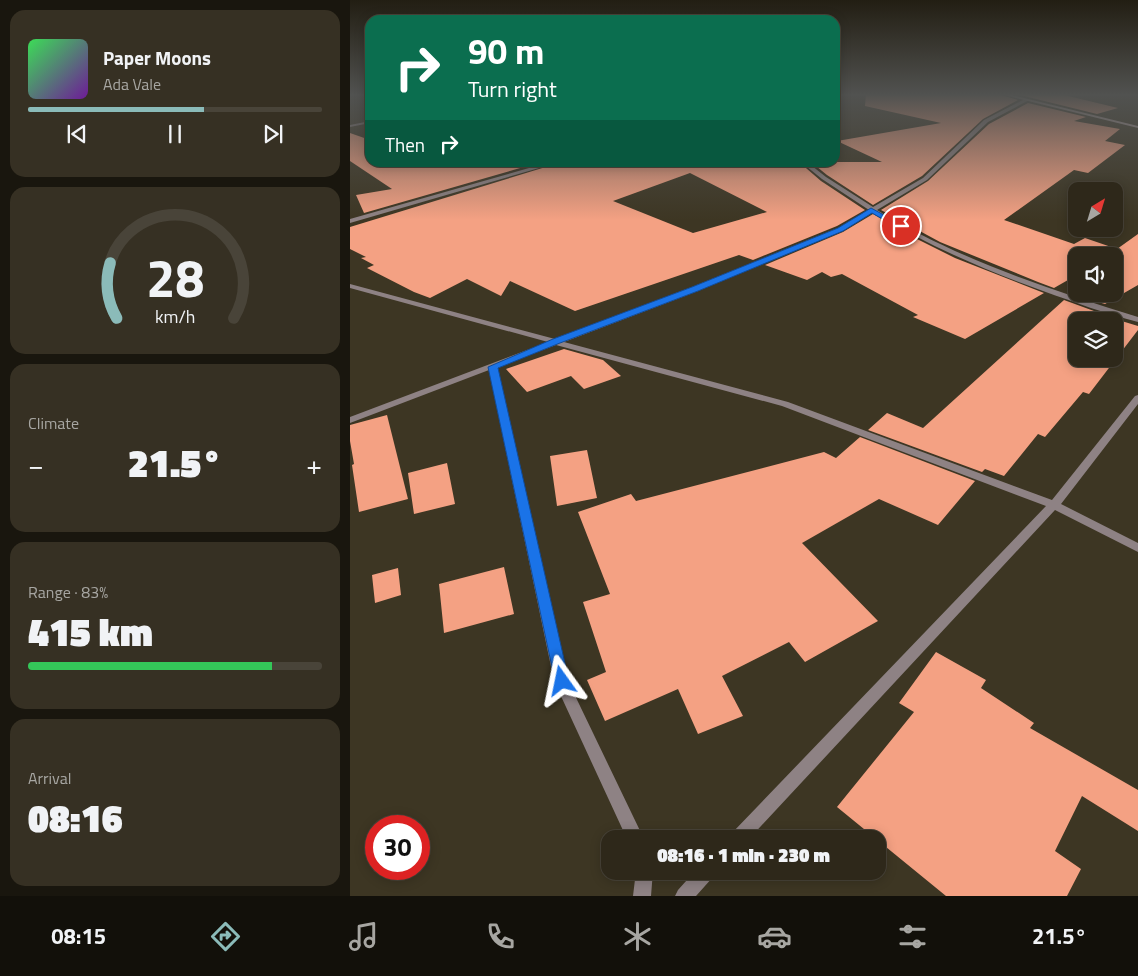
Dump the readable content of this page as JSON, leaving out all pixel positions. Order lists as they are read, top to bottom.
{
  "north": "top right",
  "page": {
    "turn": ["90 m", "Turn right"],
    "song": ["Paper Moons", "Ada Vale"],
    "then": "Then",
    "tile": [
      "Climate",
      ["Range · 83%", "415 km"],
      ["Arrival", "08:16"]
    ],
    "heat": ["−", "21.5°", "+"],
    "limit": "30",
    "trip": "08:16 · 1 min · 230 m",
    "tabs": ["08:15", "21.5°"],
    "gauge": ["28", "km/h"]
  }
}
